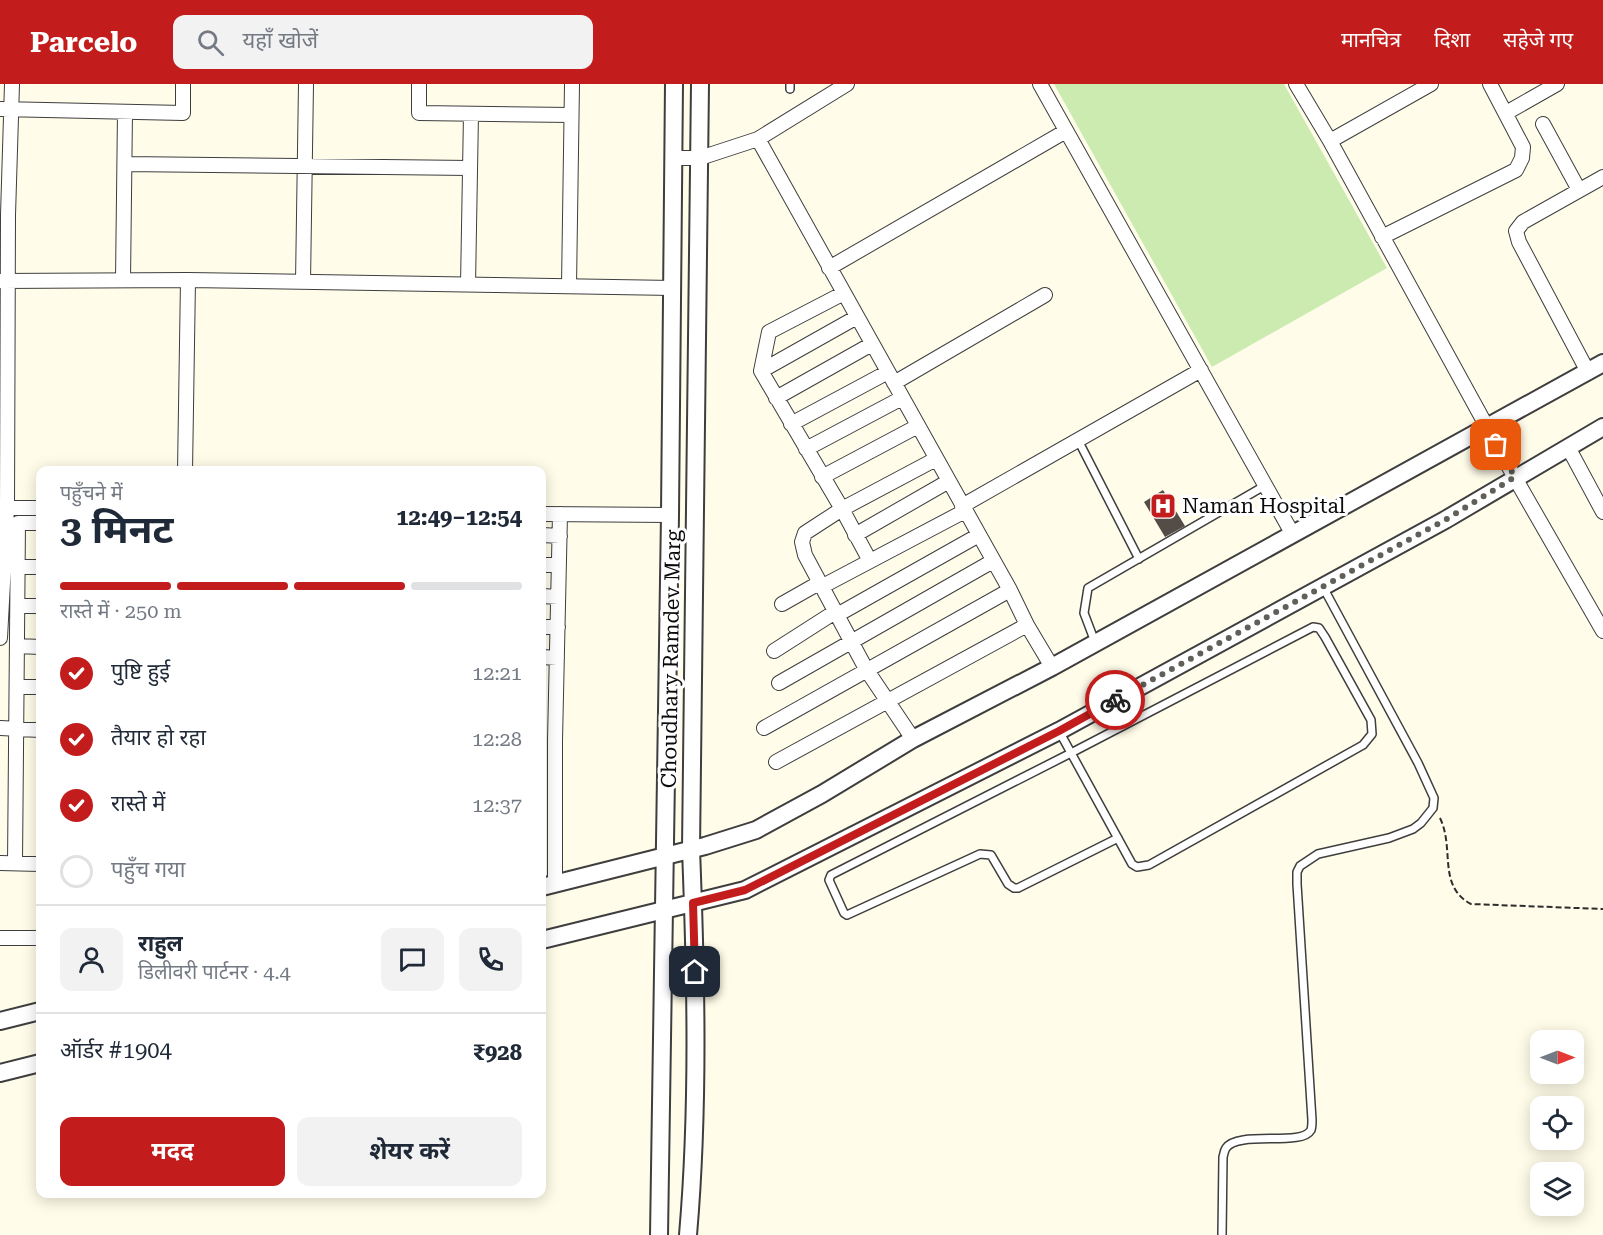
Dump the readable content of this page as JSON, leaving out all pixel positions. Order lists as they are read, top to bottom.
{
  "streets": {
    "street": ["Choudhary Ramdev Marg"]
  },
  "places": {
    "hospital": ["Naman Hospital"]
  },
  "north": "right",
  "page": {
    "header": "Parcelo",
    "search": "यहाँ खोजें",
    "nav": ["मानचित्र", "दिशा", "सहेजे गए"],
    "heading": ["3 मिनट", "पहुँचने में", "12:49–12:54"],
    "panel": [
      "राहुल",
      "डिलीवरी पार्टनर · 4.4",
      "ऑर्डर #1904",
      "₹928"
    ],
    "bar": "रास्ते में · 250 m",
    "list": [
      ["पुष्टि हुई", "12:21"],
      ["तैयार हो रहा", "12:28"],
      ["रास्ते में", "12:37"],
      "पहुँच गया"
    ],
    "buttons": ["मदद", "शेयर करें"]
  }
}
